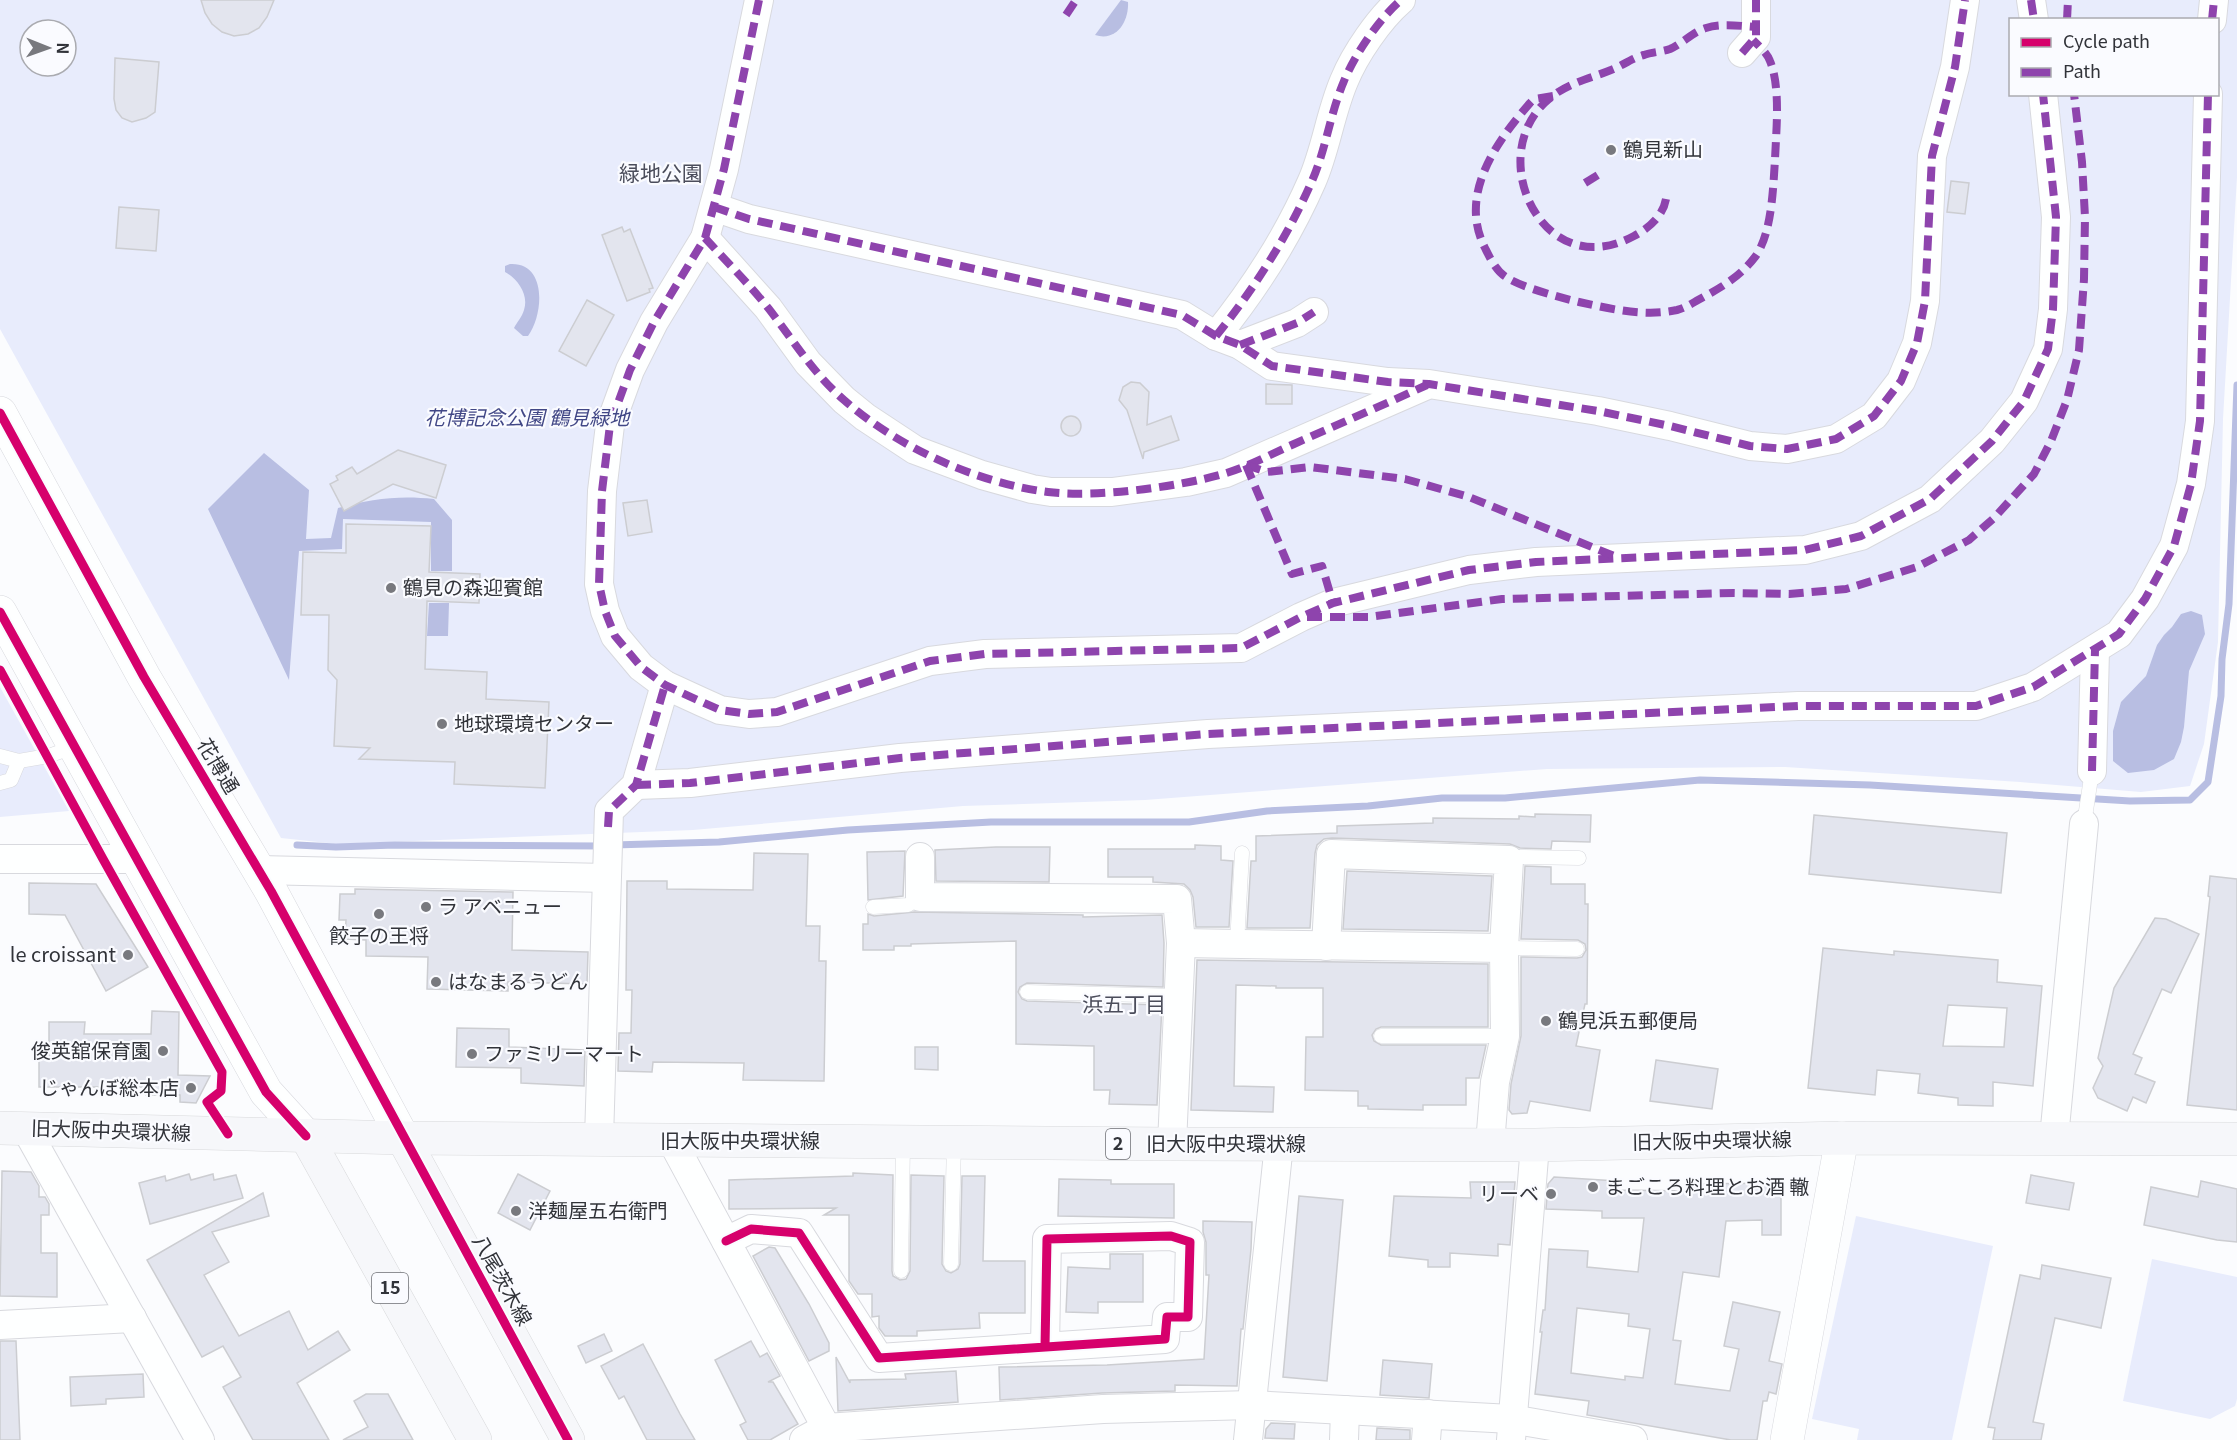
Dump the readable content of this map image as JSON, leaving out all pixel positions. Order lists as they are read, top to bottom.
{
  "streets": {
    "main road": [
      "旧大阪中央環状線",
      "2",
      "八尾茨木線",
      "15"
    ],
    "street": ["花博通"]
  },
  "crossings": [
    ["花博通", "旧大阪中央環状線"],
    ["花博通", "八尾茨木線"],
    ["旧大阪中央環状線", "八尾茨木線"],
    ["旧大阪中央環状線", "15"]
  ],
  "districts": ["緑地公園", "浜五丁目"],
  "parks": ["花博記念公園 鶴見緑地"],
  "places": [
    "鶴見新山",
    "鶴見の森迎賓館",
    "地球環境センター",
    "ラ アベニュー",
    "餃子の王将",
    "le croissant",
    "はなまるうどん",
    "鶴見浜五郵便局",
    "俊英舘保育園",
    "ファミリーマート",
    "じゃんぼ総本店",
    "まごころ料理とお酒 轍",
    "リーベ",
    "洋麺屋五右衛門"
  ],
  "legend": ["Cycle path", "Path"],
  "north": "right"
}
